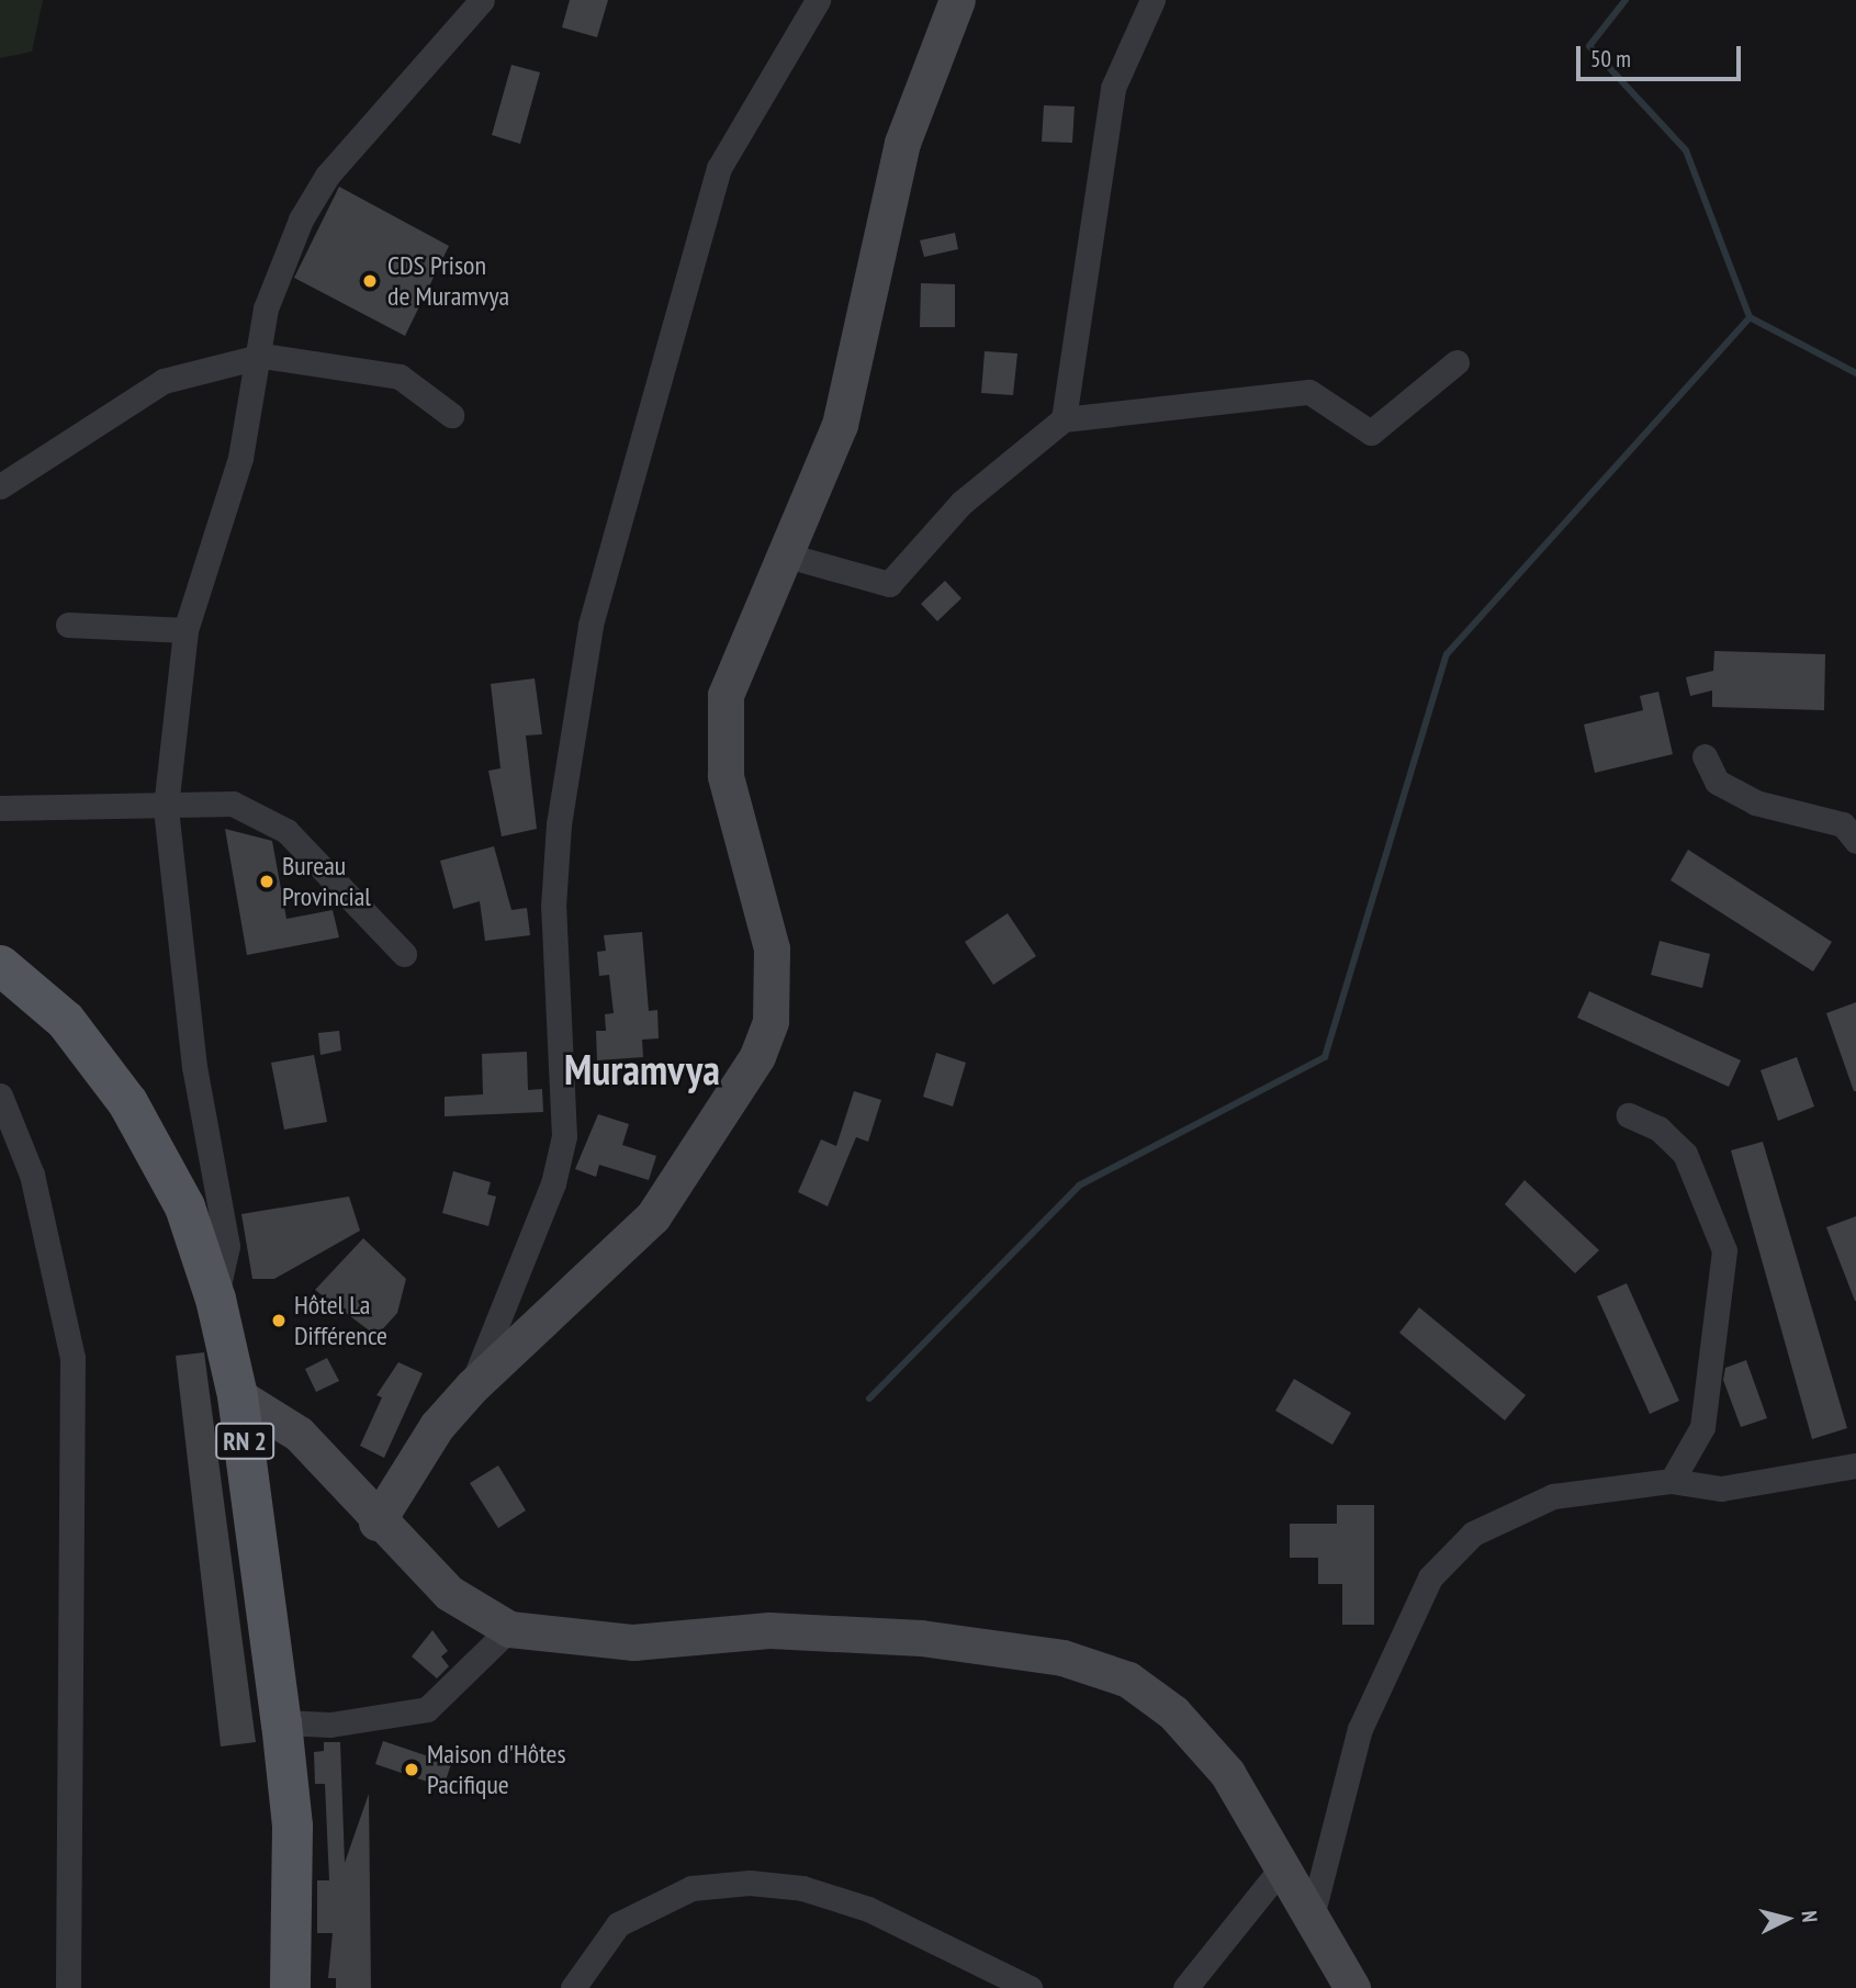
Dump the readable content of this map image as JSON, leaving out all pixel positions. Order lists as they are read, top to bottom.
{
  "streets": {
    "main road": ["RN 2"]
  },
  "districts": ["Muramvya"],
  "places": [
    "CDS Prison de Muramvya",
    "Bureau Provincial",
    "Hôtel La Différence",
    "Maison d'Hôtes Pacifique"
  ],
  "scale_bar": "50 m",
  "north": "right"
}
